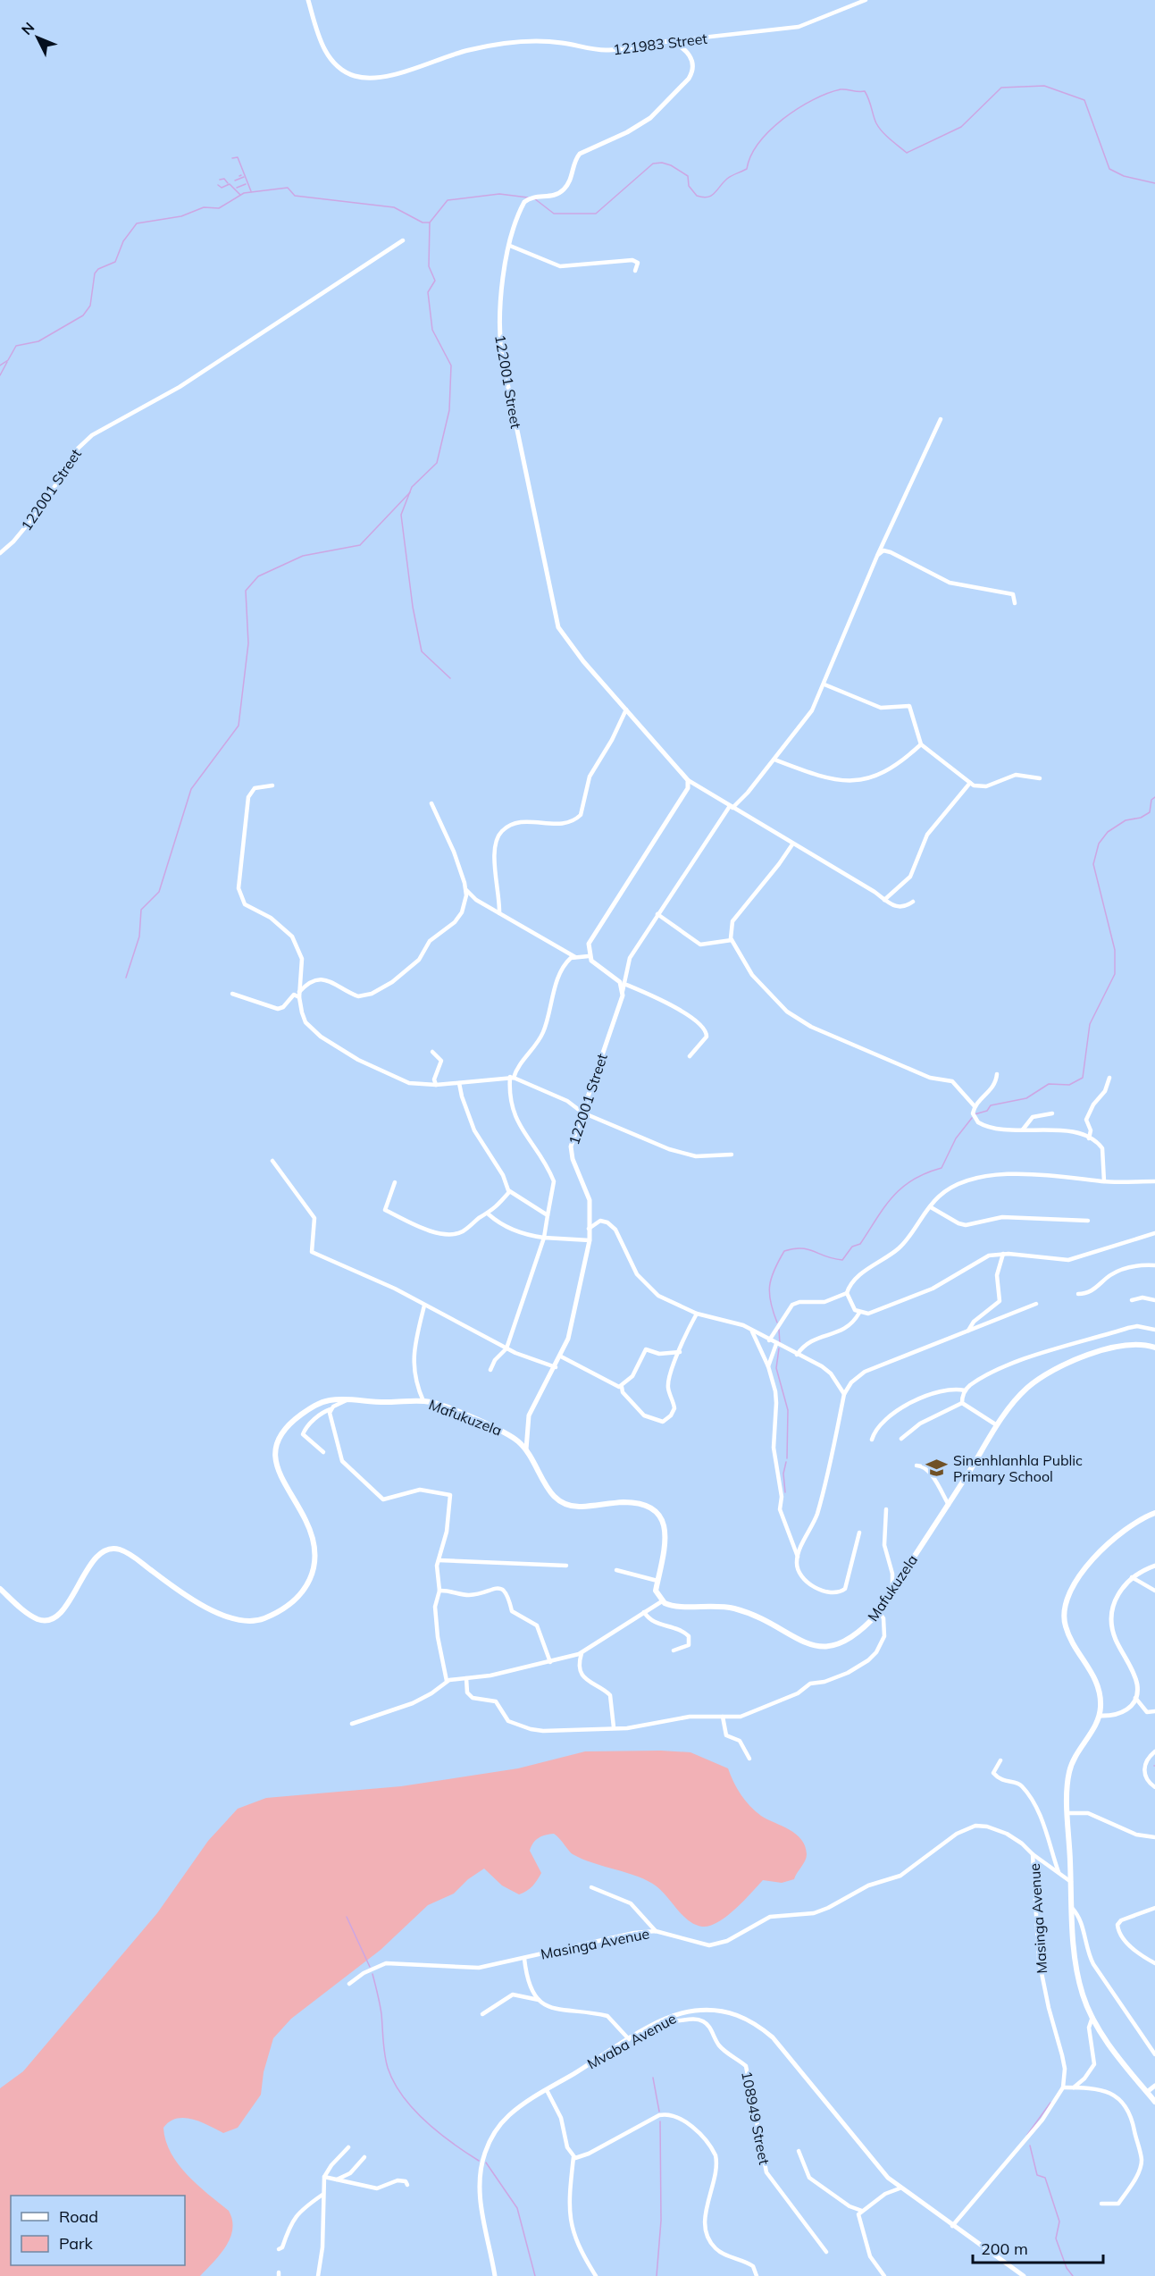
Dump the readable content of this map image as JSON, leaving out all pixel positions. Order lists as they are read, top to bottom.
{
  "streets": {
    "main road": ["Mafukuzela"],
    "street": [
      "121983 Street",
      "122001 Street",
      "Masinga Avenue",
      "Mvaba Avenue",
      "108949 Street"
    ]
  },
  "crossings": [
    ["121983 Street", "122001 Street"],
    ["122001 Street", "Mafukuzela"],
    ["Mvaba Avenue", "108949 Street"]
  ],
  "places": {
    "school or university": ["Sinenhlanhla Public Primary School"]
  },
  "legend": ["Road", "Park"],
  "scale_bar": "200 m",
  "north": "top left"
}
